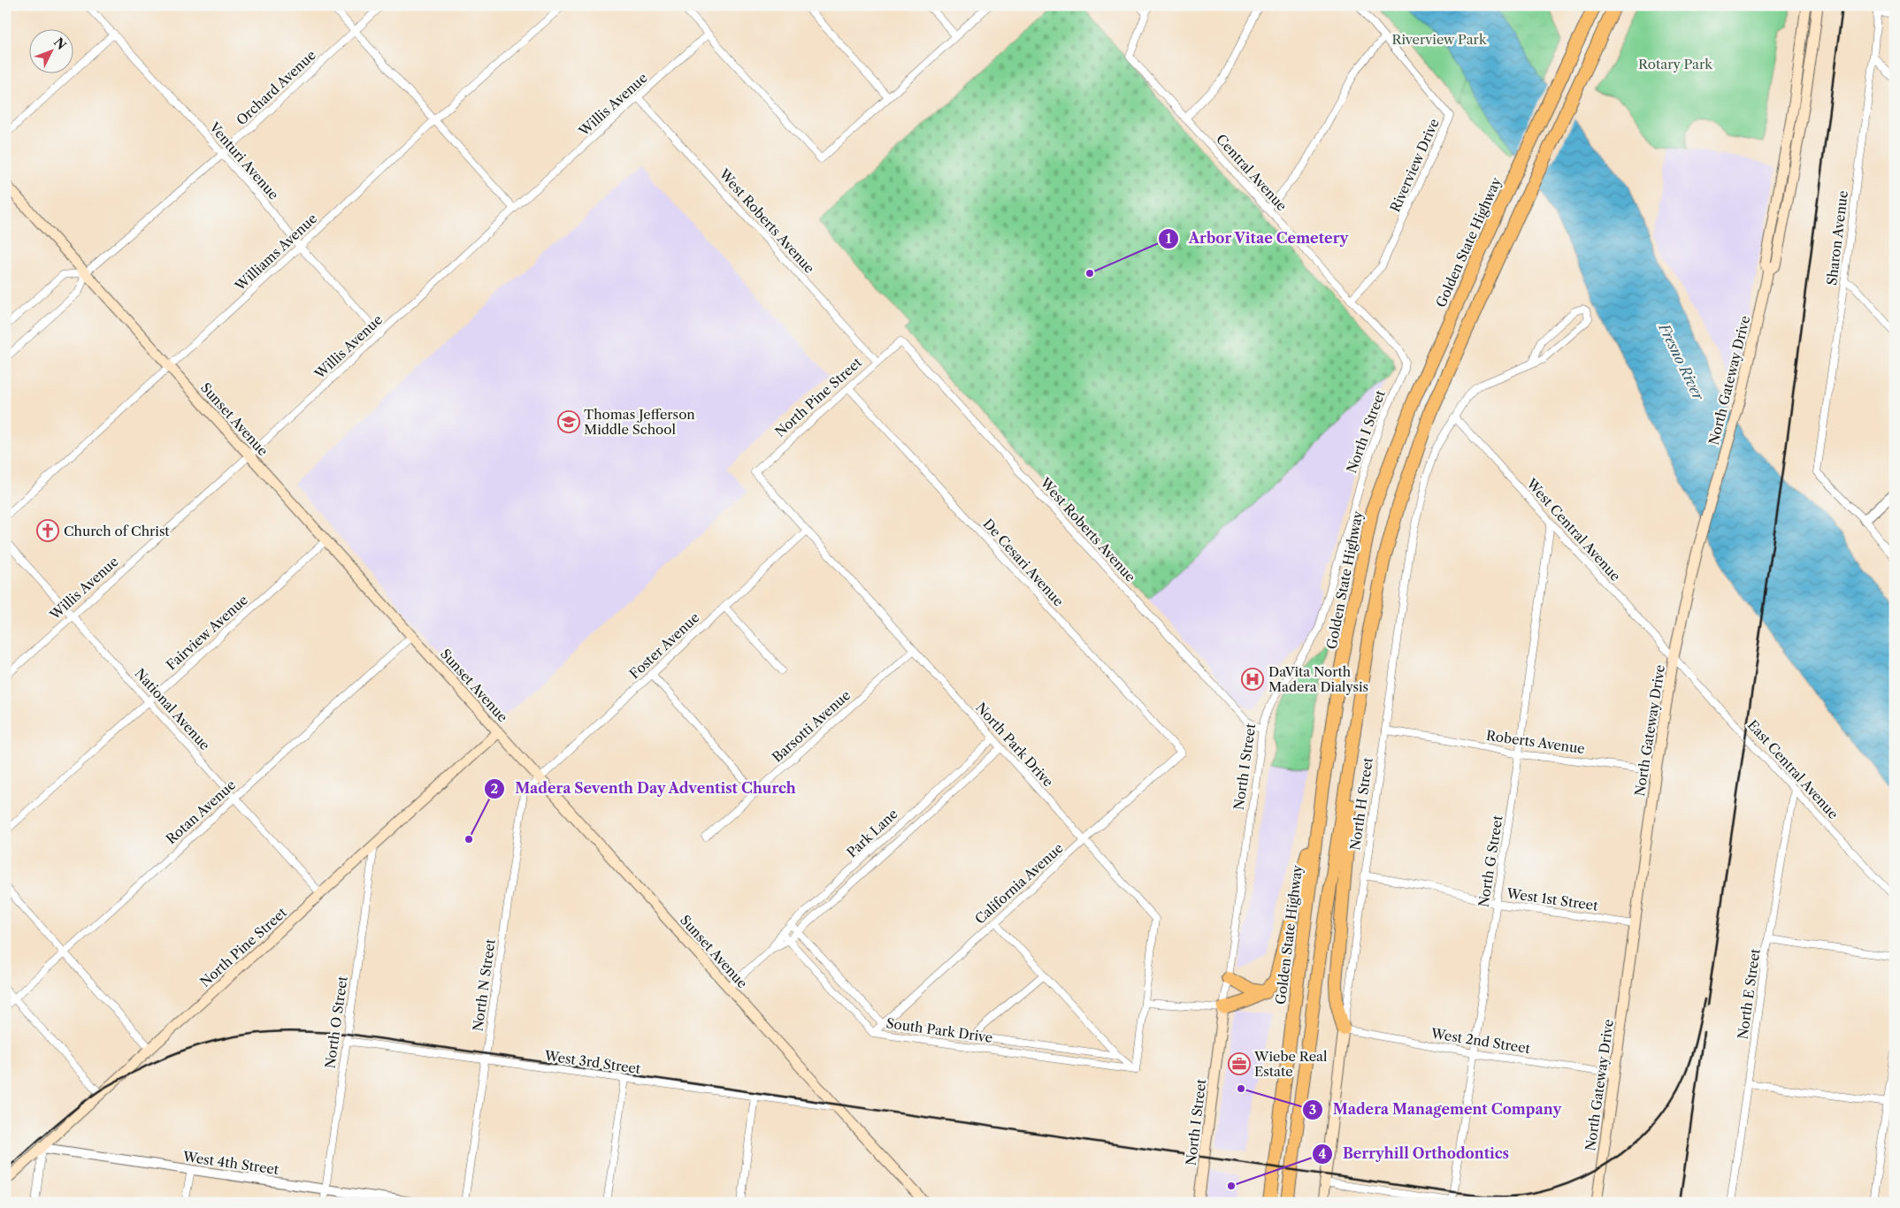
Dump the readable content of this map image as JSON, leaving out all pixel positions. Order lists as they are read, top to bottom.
{
  "streets": {
    "highway": ["Golden State Highway"],
    "main road": [
      "North Gateway Drive",
      "North Pine Street",
      "Sunset Avenue",
      "North I Street",
      "North H Street"
    ],
    "street": [
      "Orchard Avenue",
      "Willis Avenue",
      "Venturi Avenue",
      "Riverview Drive",
      "Central Avenue",
      "West Roberts Avenue",
      "Sharon Avenue",
      "Williams Avenue",
      "West Central Avenue",
      "De Cesari Avenue",
      "Fairview Avenue",
      "Foster Avenue",
      "National Avenue",
      "Barsotti Avenue",
      "Roberts Avenue",
      "North Park Drive",
      "East Central Avenue",
      "Rotan Avenue",
      "Park Lane",
      "North G Street",
      "California Avenue",
      "West 1st Street",
      "North N Street",
      "North E Street",
      "North O Street",
      "South Park Drive",
      "West 2nd Street",
      "West 3rd Street",
      "West 4th Street"
    ]
  },
  "crossings": [
    ["Orchard Avenue", "Venturi Avenue"],
    ["Orchard Avenue", "Sunset Avenue"],
    ["Willis Avenue", "Venturi Avenue"],
    ["Willis Avenue", "West Roberts Avenue"],
    ["Willis Avenue", "Sunset Avenue"],
    ["Willis Avenue", "National Avenue"],
    ["Venturi Avenue", "Williams Avenue"],
    ["Riverview Drive", "Central Avenue"],
    ["Central Avenue", "North I Street"],
    ["West Roberts Avenue", "North Pine Street"],
    ["West Roberts Avenue", "North I Street"],
    ["Williams Avenue", "Sunset Avenue"],
    ["North Gateway Drive", "West Central Avenue"],
    ["North Gateway Drive", "Roberts Avenue"],
    ["North Gateway Drive", "East Central Avenue"],
    ["North Gateway Drive", "West 1st Street"],
    ["North Gateway Drive", "West 2nd Street"],
    ["North Pine Street", "Sunset Avenue"],
    ["North Pine Street", "De Cesari Avenue"],
    ["North Pine Street", "National Avenue"],
    ["North Pine Street", "North Park Drive"],
    ["North Pine Street", "North O Street"],
    ["North Pine Street", "West 4th Street"],
    ["Sunset Avenue", "Fairview Avenue"],
    ["Sunset Avenue", "Foster Avenue"],
    ["Sunset Avenue", "Rotan Avenue"],
    ["Sunset Avenue", "Park Lane"],
    ["Sunset Avenue", "North N Street"],
    ["Sunset Avenue", "West 3rd Street"],
    ["West Central Avenue", "East Central Avenue"],
    ["West Central Avenue", "North H Street"],
    ["West Central Avenue", "North G Street"],
    ["De Cesari Avenue", "California Avenue"],
    ["Fairview Avenue", "National Avenue"],
    ["Foster Avenue", "North Park Drive"],
    ["Foster Avenue", "North N Street"],
    ["National Avenue", "Rotan Avenue"],
    ["Barsotti Avenue", "North Park Drive"],
    ["Roberts Avenue", "North H Street"],
    ["Roberts Avenue", "North G Street"],
    ["North Park Drive", "Park Lane"],
    ["North Park Drive", "California Avenue"],
    ["North Park Drive", "South Park Drive"],
    ["East Central Avenue", "North E Street"],
    ["North H Street", "West 1st Street"],
    ["North H Street", "West 2nd Street"],
    ["Park Lane", "South Park Drive"],
    ["North G Street", "West 1st Street"],
    ["North G Street", "West 2nd Street"],
    ["California Avenue", "South Park Drive"],
    ["North N Street", "West 3rd Street"],
    ["North O Street", "West 3rd Street"],
    ["North O Street", "West 4th Street"]
  ],
  "water": ["Fresno River"],
  "parks": ["Riverview Park", "Rotary Park"],
  "places": {
    "other": [
      "Arbor Vitae Cemetery",
      "Madera Seventh Day Adventist Church",
      "Madera Management Company",
      "Berryhill Orthodontics"
    ],
    "school or university": ["Thomas Jefferson Middle School"],
    "church": ["Church of Christ"],
    "hospital": ["DaVita North Madera Dialysis"],
    "office": ["Wiebe Real Estate"]
  },
  "north": "top right"
}
